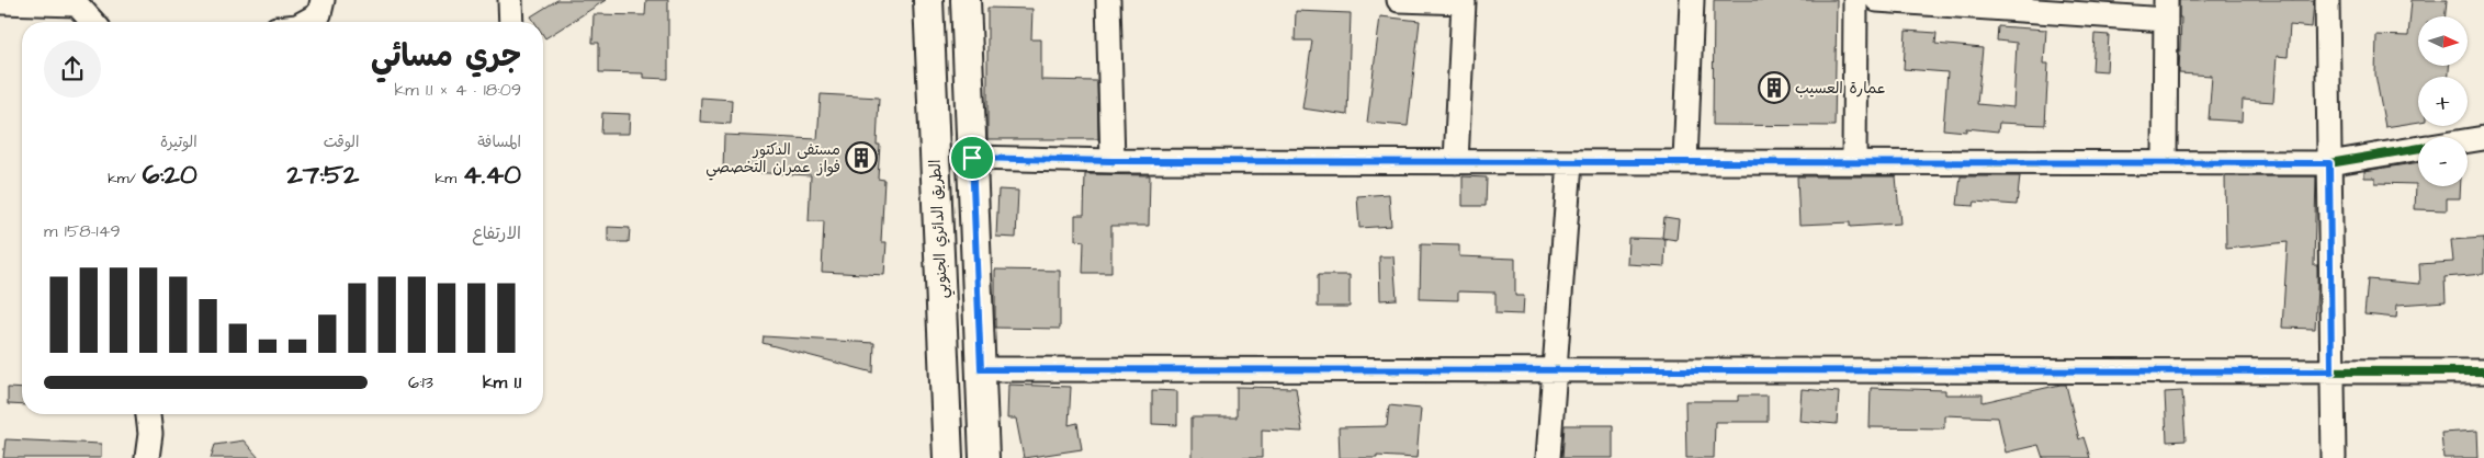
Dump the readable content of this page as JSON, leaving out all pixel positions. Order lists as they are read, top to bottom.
{
  "streets": {
    "main road": ["الطريق الدائري الجنوبي"]
  },
  "places": {
    "building": ["عمارة العسيب", "مستفى الدكتور فواز عمران التخصصي"]
  },
  "north": "right",
  "page": {
    "map_buttons": ["+", "−"],
    "heading": ["جري مسائي", "18:09 · 4 × 1.1 km"],
    "stats": [
      ["المسافة", "4.40 km"],
      ["الوقت", "27:52"],
      ["الوتيرة", "6:20 /km"]
    ],
    "chart": ["الارتفاع", "149–158 m"],
    "list": [
      {
        "name": "1.1 km",
        "note": "6:13"
      }
    ]
  }
}
